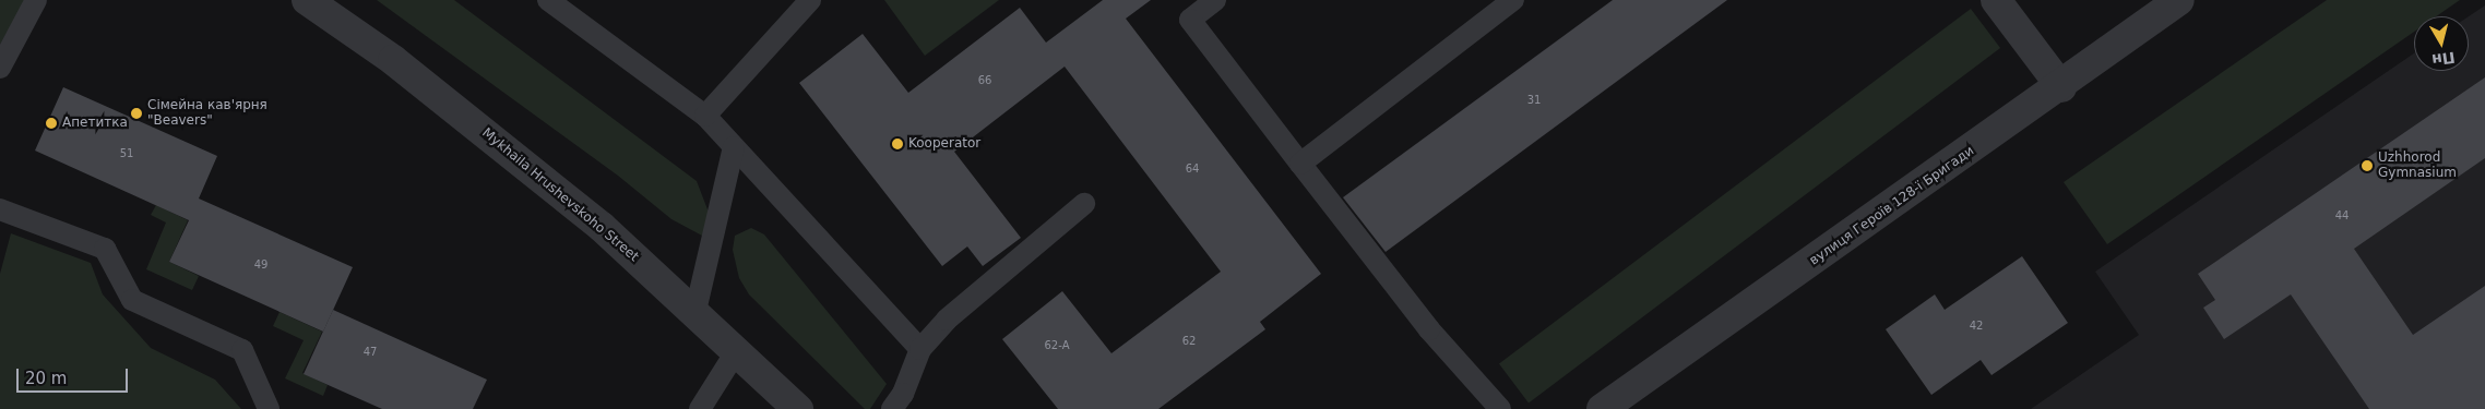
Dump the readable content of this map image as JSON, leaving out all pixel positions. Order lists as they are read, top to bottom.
{
  "streets": {
    "street": ["Mykhaila Hrushevskoho Street", "вулиця Героїв 128-ї Бригади"]
  },
  "places": [
    "Сімейна кав'ярня \"Beavers\"",
    "Апетитка",
    "Kooperator",
    "Uzhhorod Gymnasium"
  ],
  "house_numbers": [
    "66",
    "31",
    "51",
    "64",
    "44",
    "49",
    "42",
    "62",
    "62-А",
    "47"
  ],
  "scale_bar": "20 m",
  "north": "bottom"
}
